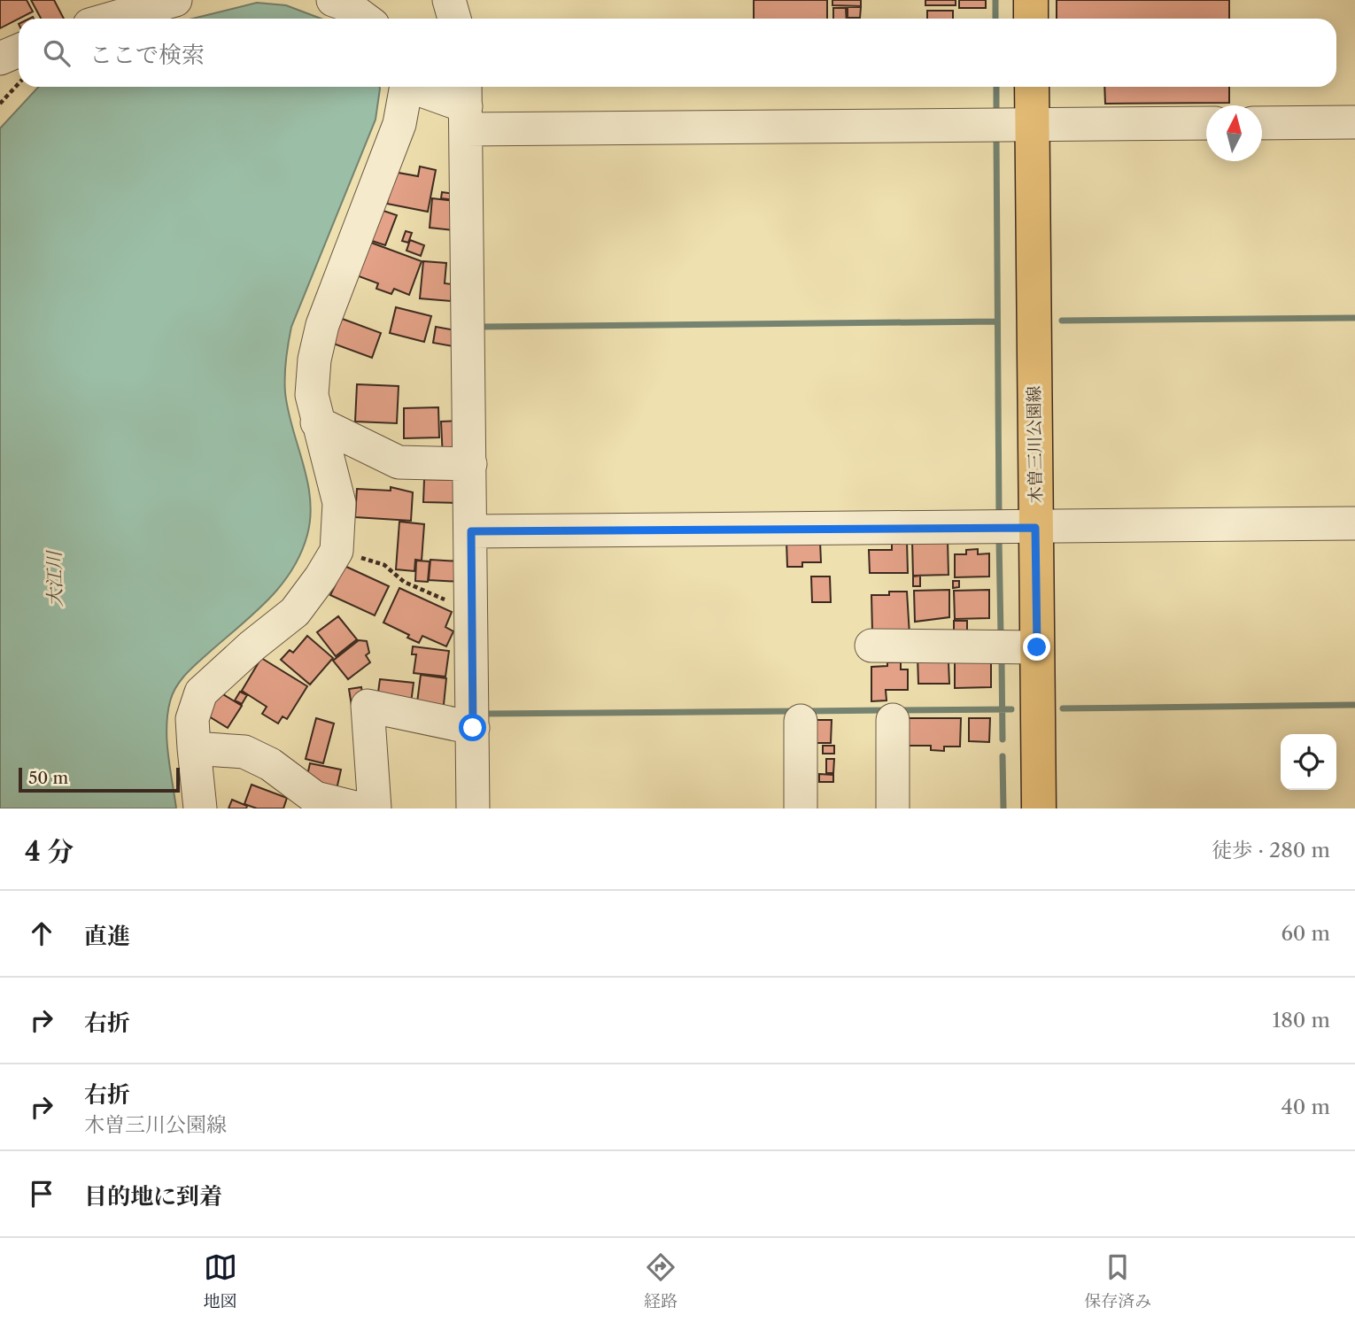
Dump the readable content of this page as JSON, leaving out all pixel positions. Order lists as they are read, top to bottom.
{
  "streets": {
    "main road": ["木曽三川公園線"]
  },
  "water": ["大江川"],
  "scale_bar": "50 m",
  "north": "top",
  "page": {
    "search": "ここで検索",
    "scale": "50 m",
    "heading": ["4 分", "徒歩 · 280 m"],
    "list": [
      ["直進", "60 m"],
      ["右折", "180 m"],
      ["右折", "木曽三川公園線", "40 m"],
      "目的地に到着"
    ],
    "nav": ["地図", "経路", "保存済み"]
  }
}
